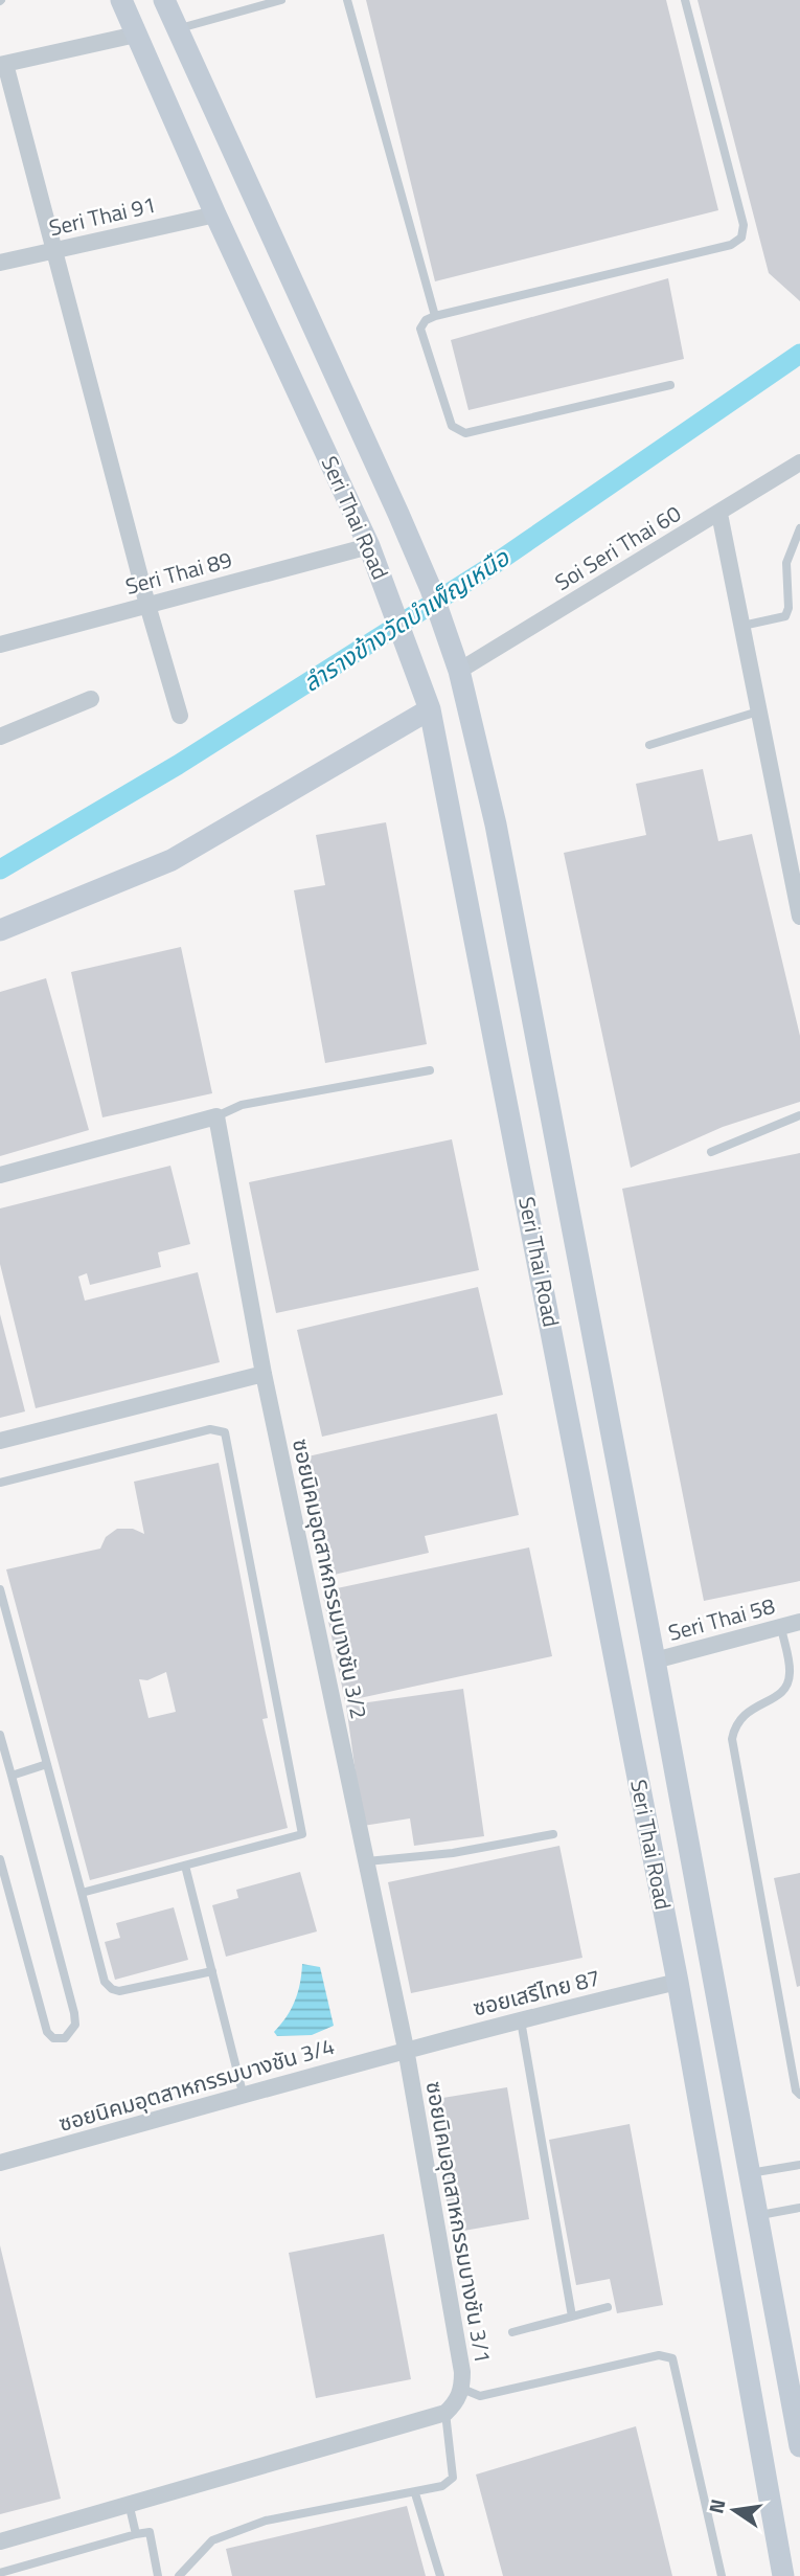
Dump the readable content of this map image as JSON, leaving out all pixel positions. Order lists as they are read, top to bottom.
{
  "streets": {
    "main road": ["Seri Thai Road"],
    "street": [
      "Seri Thai 91",
      "Soi Seri Thai 60",
      "Seri Thai 89",
      "ซอยนิคมอุตสาหกรรมบางชัน 3/2",
      "Seri Thai 58",
      "ซอยเสรีไทย 87",
      "ซอยนิคมอุตสาหกรรมบางชัน 3/4",
      "ซอยนิคมอุตสาหกรรมบางชัน 3/1"
    ]
  },
  "crossings": [
    ["Seri Thai 91", "Seri Thai Road"],
    ["Seri Thai Road", "Soi Seri Thai 60"],
    ["Seri Thai Road", "Seri Thai 89"],
    ["Seri Thai Road", "Seri Thai 58"],
    ["Seri Thai Road", "ซอยเสรีไทย 87"],
    ["ซอยนิคมอุตสาหกรรมบางชัน 3/2", "ซอยเสรีไทย 87"],
    ["ซอยนิคมอุตสาหกรรมบางชัน 3/2", "ซอยนิคมอุตสาหกรรมบางชัน 3/4"],
    ["ซอยนิคมอุตสาหกรรมบางชัน 3/2", "ซอยนิคมอุตสาหกรรมบางชัน 3/1"],
    ["ซอยเสรีไทย 87", "ซอยนิคมอุตสาหกรรมบางชัน 3/4"],
    ["ซอยเสรีไทย 87", "ซอยนิคมอุตสาหกรรมบางชัน 3/1"],
    ["ซอยนิคมอุตสาหกรรมบางชัน 3/4", "ซอยนิคมอุตสาหกรรมบางชัน 3/1"]
  ],
  "water": ["ลำรางข้างวัดบำเพ็ญเหนือ"],
  "north": "left"
}
